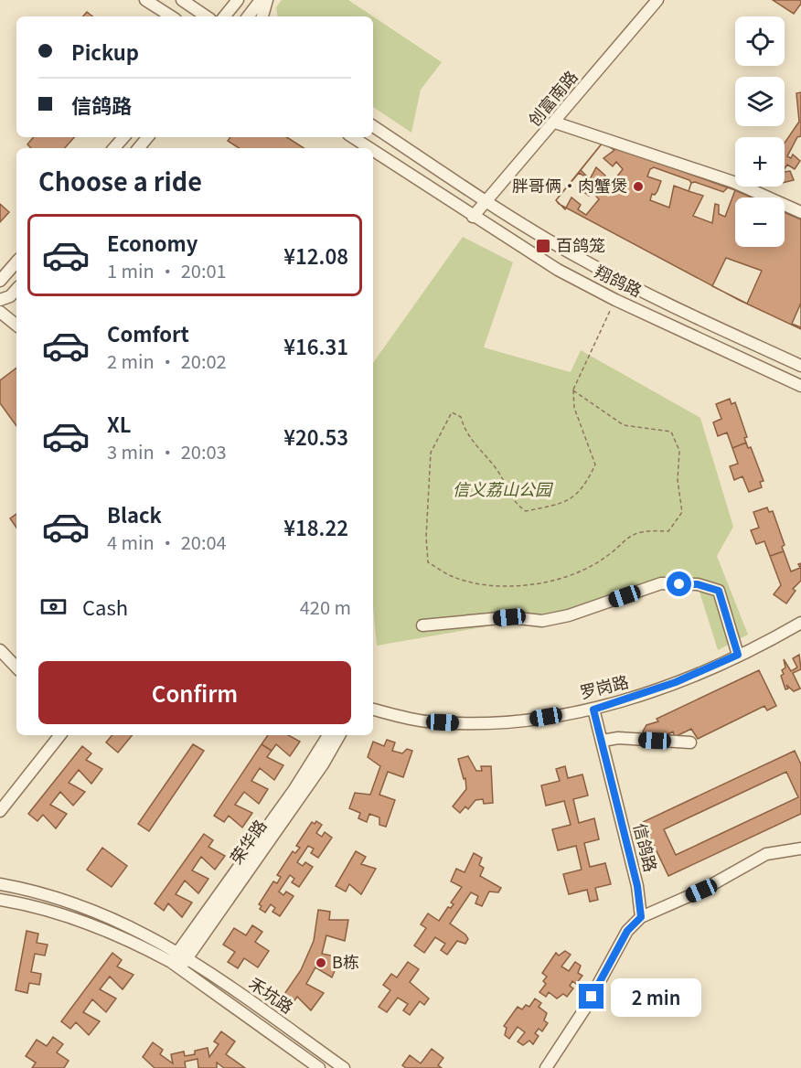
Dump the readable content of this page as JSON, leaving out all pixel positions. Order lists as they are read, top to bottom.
{
  "streets": {
    "street": [
      "创富南路",
      "翔鸽路",
      "罗岗路",
      "荣华路",
      "信鸽路",
      "禾坑路"
    ]
  },
  "crossings": [
    ["创富南路", "翔鸽路"],
    ["罗岗路", "信鸽路"],
    ["荣华路", "禾坑路"]
  ],
  "parks": ["信义荔山公园"],
  "places": {
    "other": ["胖哥俩·肉蟹煲", "B栋"],
    "transit": ["百鸽笼"]
  },
  "page": {
    "map_buttons": ["+", "−"],
    "banner": ["Pickup", "信鸽路"],
    "heading": "Choose a ride",
    "list": [
      {
        "name": "Economy",
        "note": "1 min · 20:01",
        "value": "¥12.08"
      },
      {
        "name": "Comfort",
        "note": "2 min · 20:02",
        "value": "¥16.31"
      },
      {
        "name": "XL",
        "note": "3 min · 20:03",
        "value": "¥20.53"
      },
      {
        "name": "Black",
        "note": "4 min · 20:04",
        "value": "¥18.22"
      }
    ],
    "pay": ["Cash", "420 m"],
    "buttons": "Confirm",
    "bubble": "2 min"
  }
}
